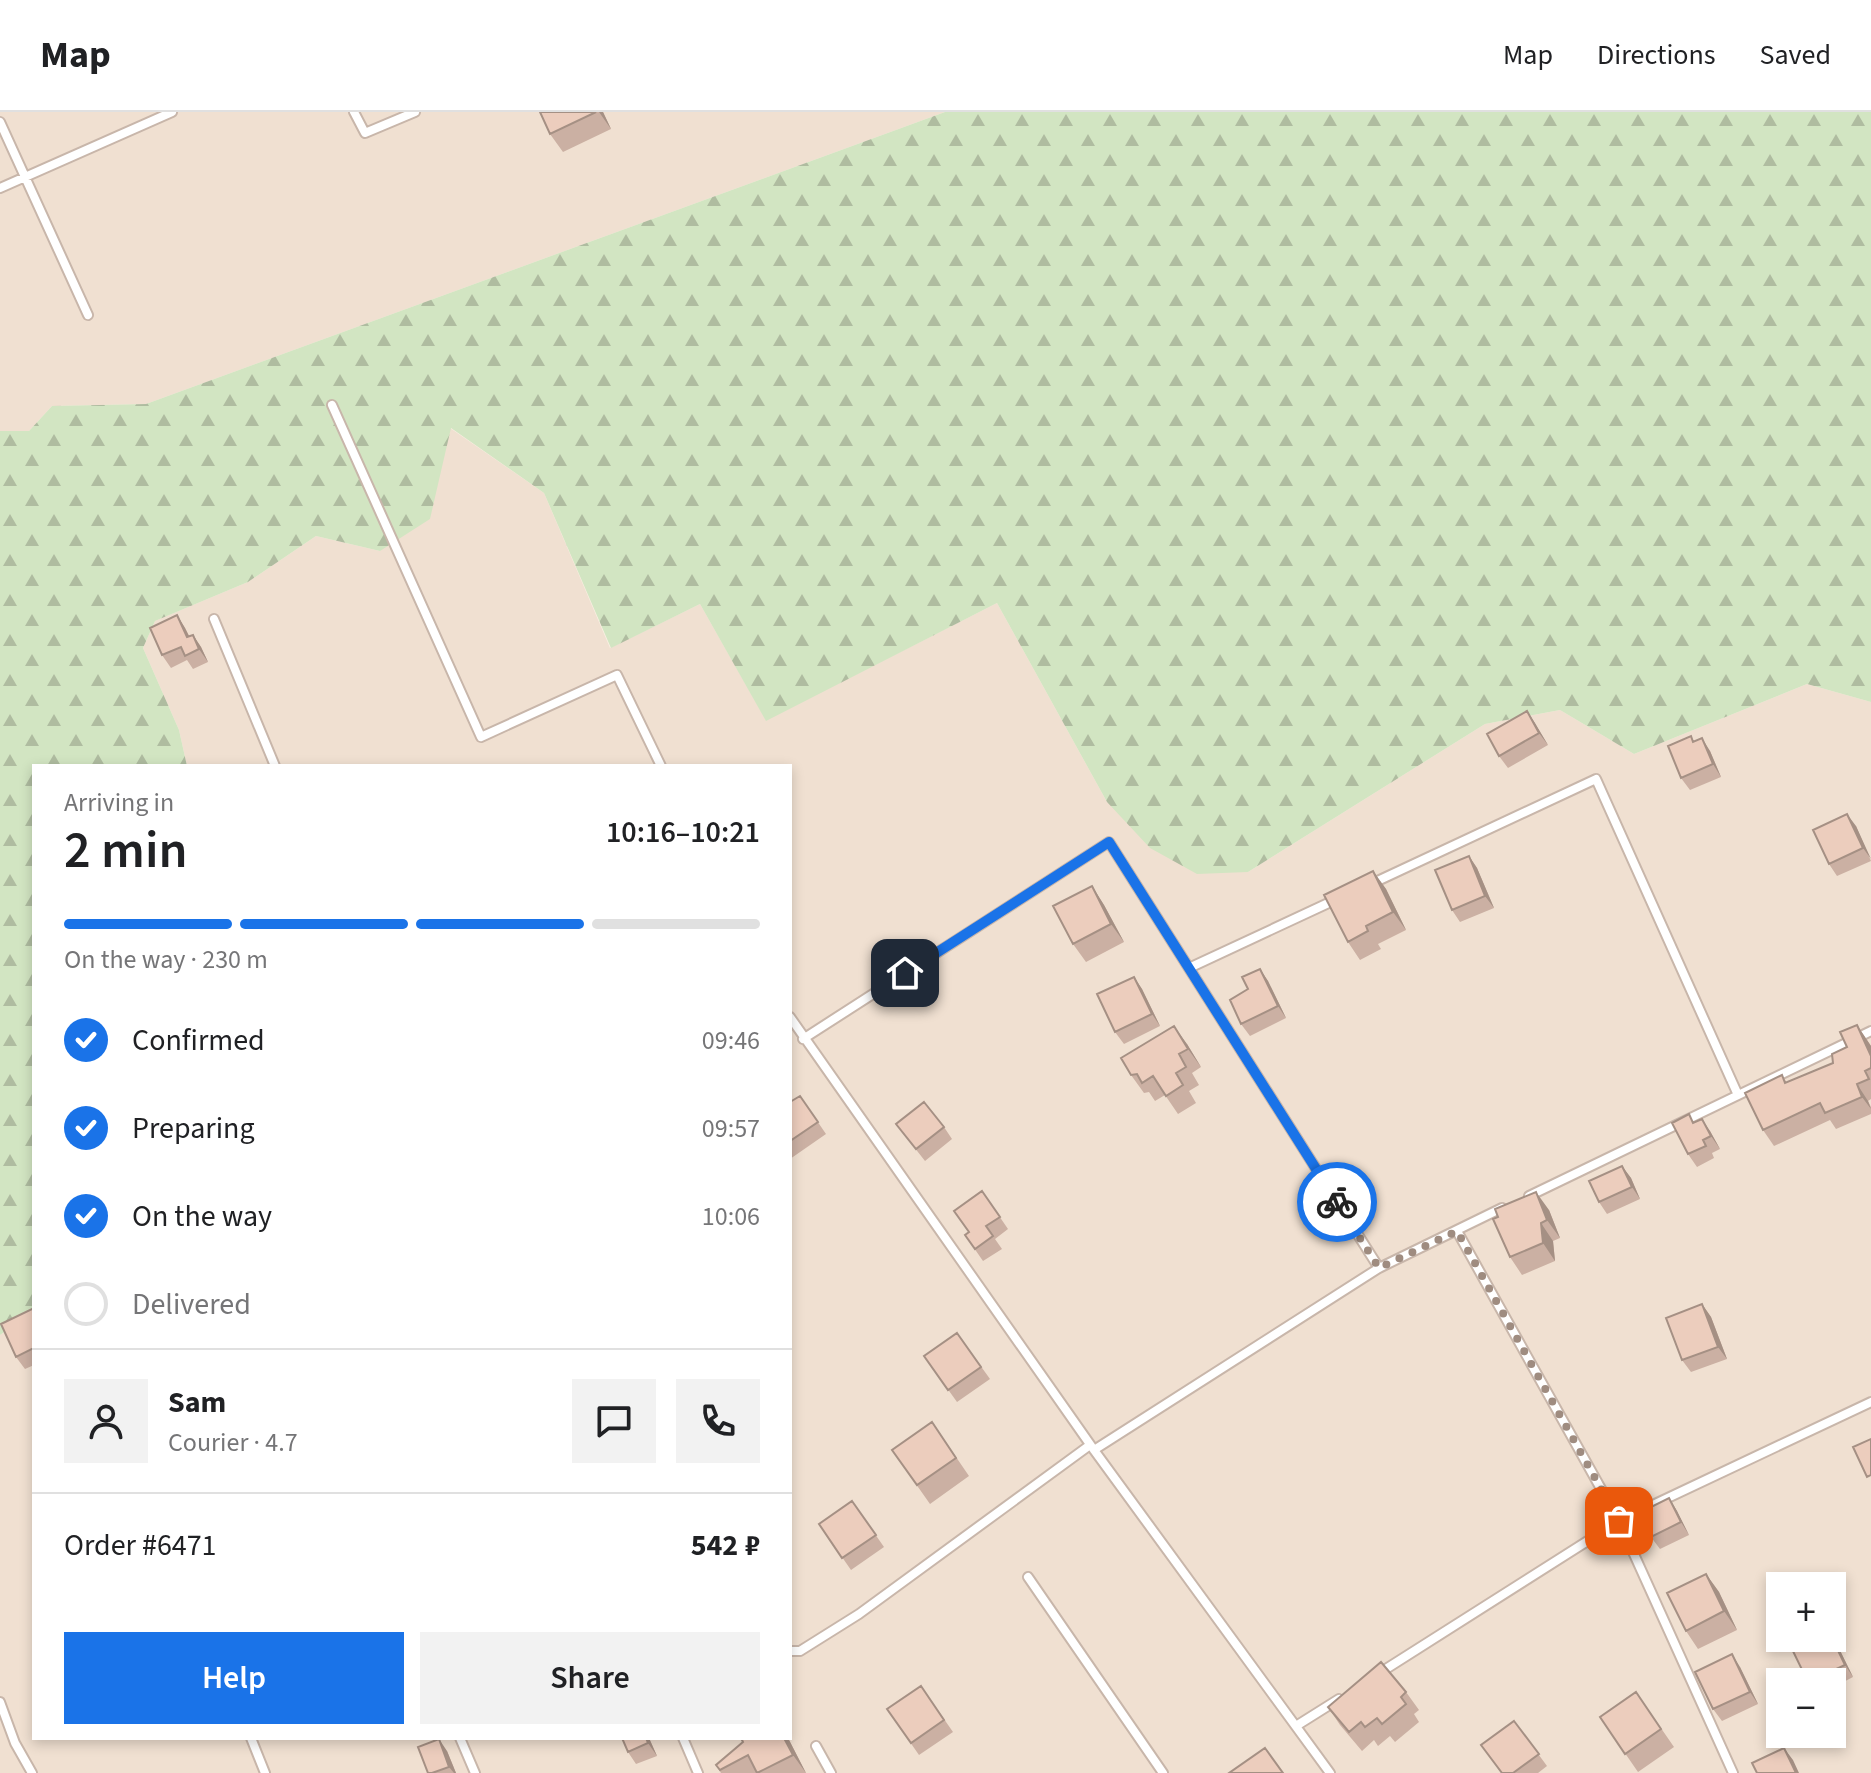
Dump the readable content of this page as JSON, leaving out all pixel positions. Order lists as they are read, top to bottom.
{
  "page": {
    "header": "Map",
    "nav": ["Map", "Directions", "Saved"],
    "heading": ["2 min", "Arriving in", "10:16–10:21"],
    "panel": [
      "Sam",
      "Courier · 4.7",
      "Order #6471",
      "542 ₽"
    ],
    "bar": "On the way · 230 m",
    "list": [
      ["Confirmed", "09:46"],
      ["Preparing", "09:57"],
      ["On the way", "10:06"],
      "Delivered"
    ],
    "map_buttons": ["+", "−"],
    "buttons": ["Help", "Share"]
  }
}
